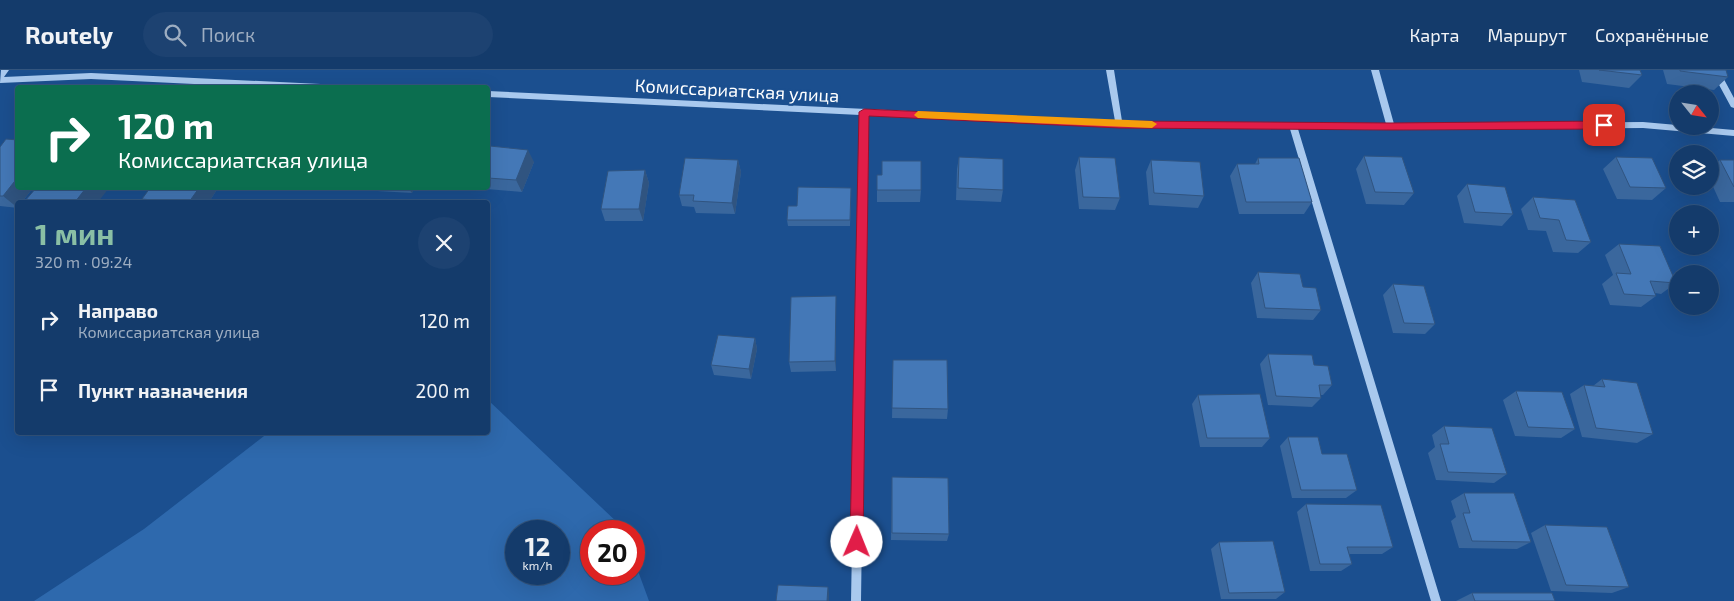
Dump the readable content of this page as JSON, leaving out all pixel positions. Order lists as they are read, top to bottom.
{
  "streets": {
    "street": ["Комиссариатская улица"]
  },
  "north": "bottom right",
  "page": {
    "header": "Routely",
    "search": "Поиск",
    "nav": ["Карта", "Маршрут", "Сохранённые"],
    "map_buttons": ["+", "−"],
    "turn": ["120 m", "Комиссариатская улица"],
    "heading": ["1 мин", "320 m · 09:24"],
    "list": [
      {
        "name": "Направо",
        "note": "Комиссариатская улица",
        "value": "120 m"
      },
      {
        "name": "Пункт назначения",
        "value": "200 m"
      }
    ],
    "speed": "12 km/h",
    "limit": "20"
  }
}
